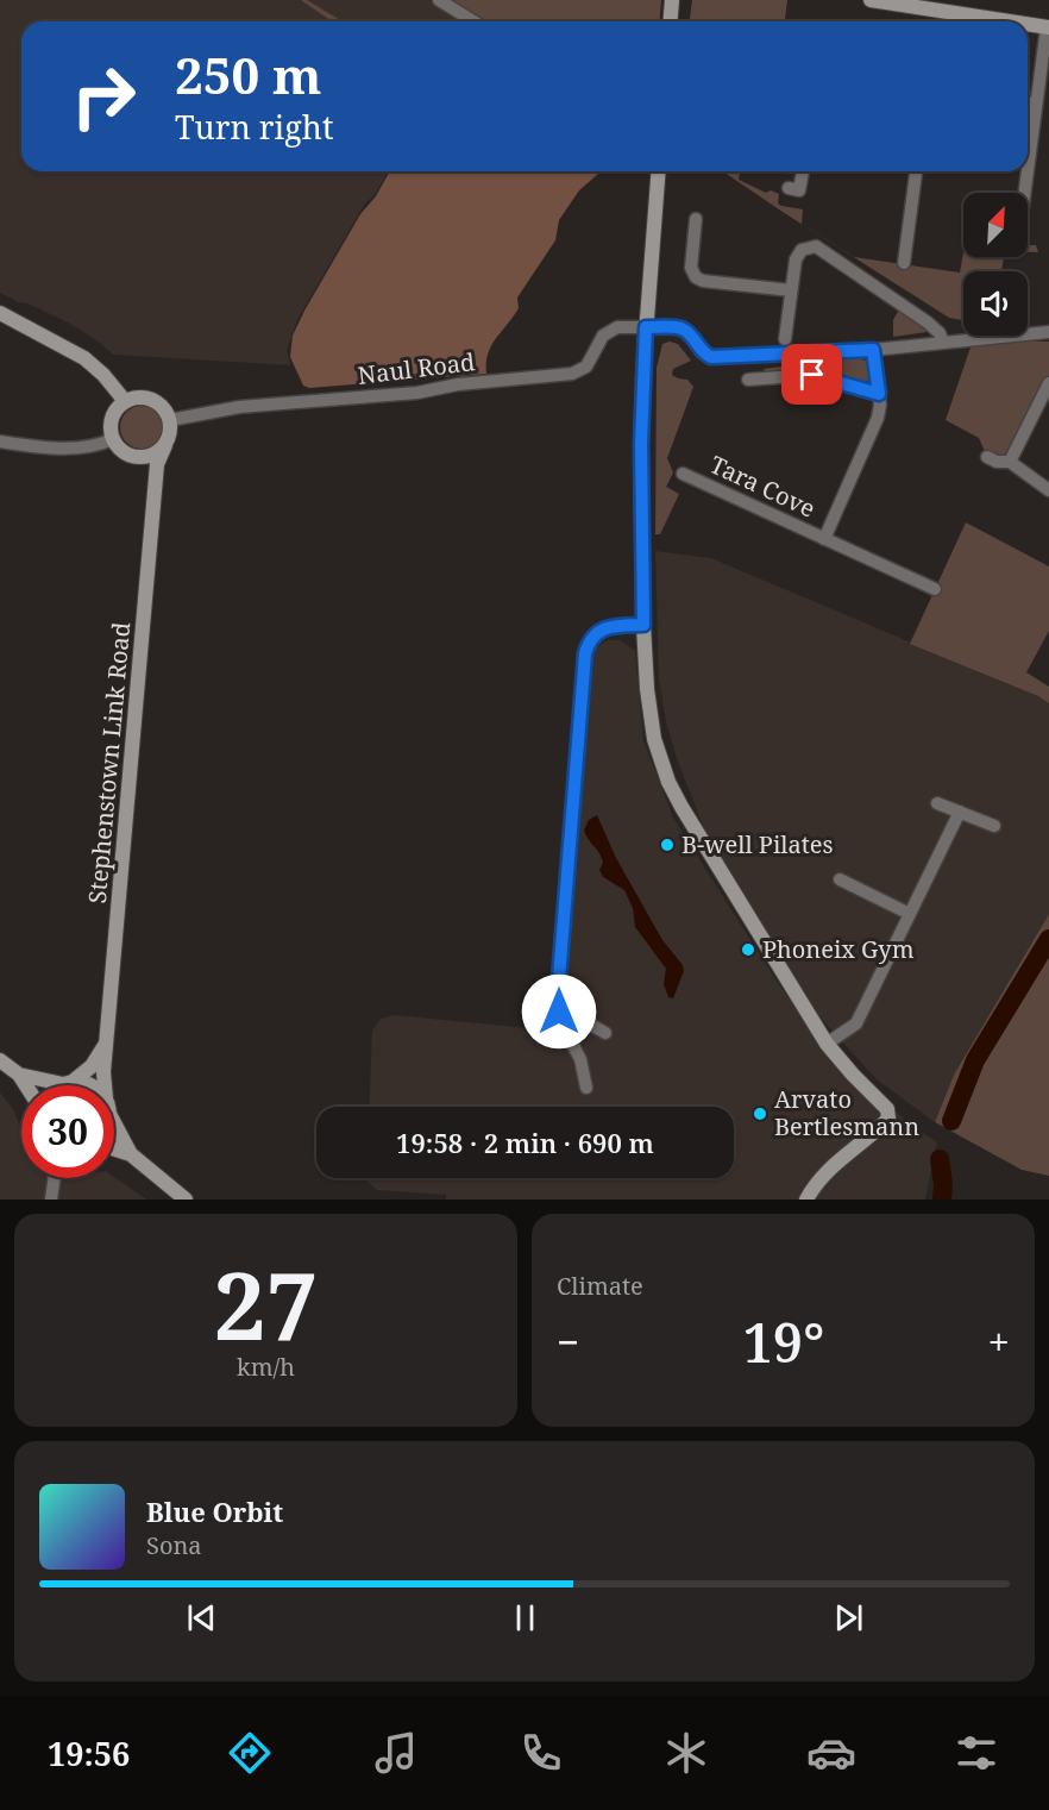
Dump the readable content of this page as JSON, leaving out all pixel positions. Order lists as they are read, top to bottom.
{
  "streets": {
    "street": ["Naul Road", "Tara Cove", "Stephenstown Link Road"]
  },
  "crossings": [
    ["Naul Road", "Stephenstown Link Road"]
  ],
  "places": ["B-well Pilates", "Phoneix Gym", "Arvato Bertlesmann"],
  "north": "top right",
  "page": {
    "turn": ["250 m", "Turn right"],
    "limit": "30",
    "trip": "19:58 · 2 min · 690 m",
    "tile": [
      ["27", "km/h"],
      "Climate"
    ],
    "heat": ["−", "19°", "+"],
    "song": ["Blue Orbit", "Sona"],
    "tabs": "19:56"
  }
}
